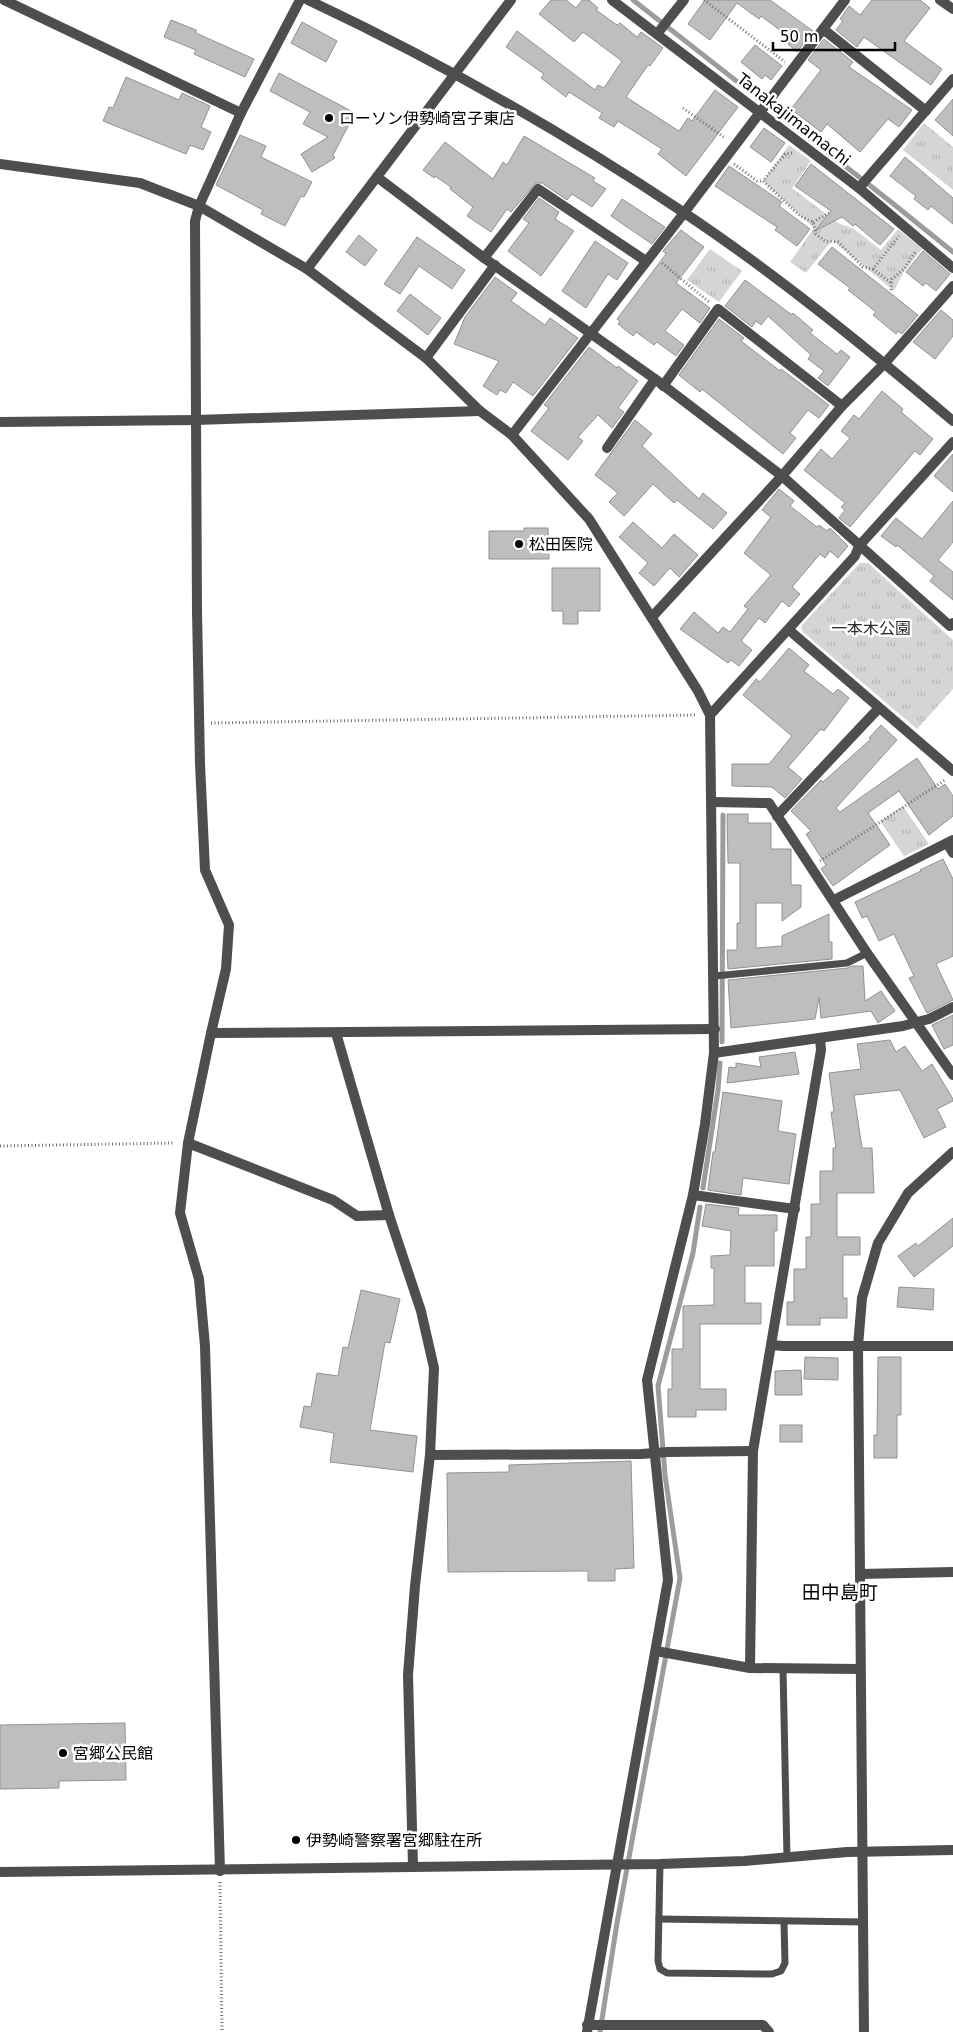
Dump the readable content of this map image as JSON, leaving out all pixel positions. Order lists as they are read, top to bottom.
{
  "streets": {
    "street": ["Tanakajimamachi"]
  },
  "districts": ["田中島町"],
  "parks": ["一本木公園"],
  "places": [
    "ローソン伊勢崎宮子東店",
    "松田医院",
    "宮郷公民館",
    "伊勢崎警察署宮郷駐在所"
  ],
  "scale_bar": "50 m"
}
